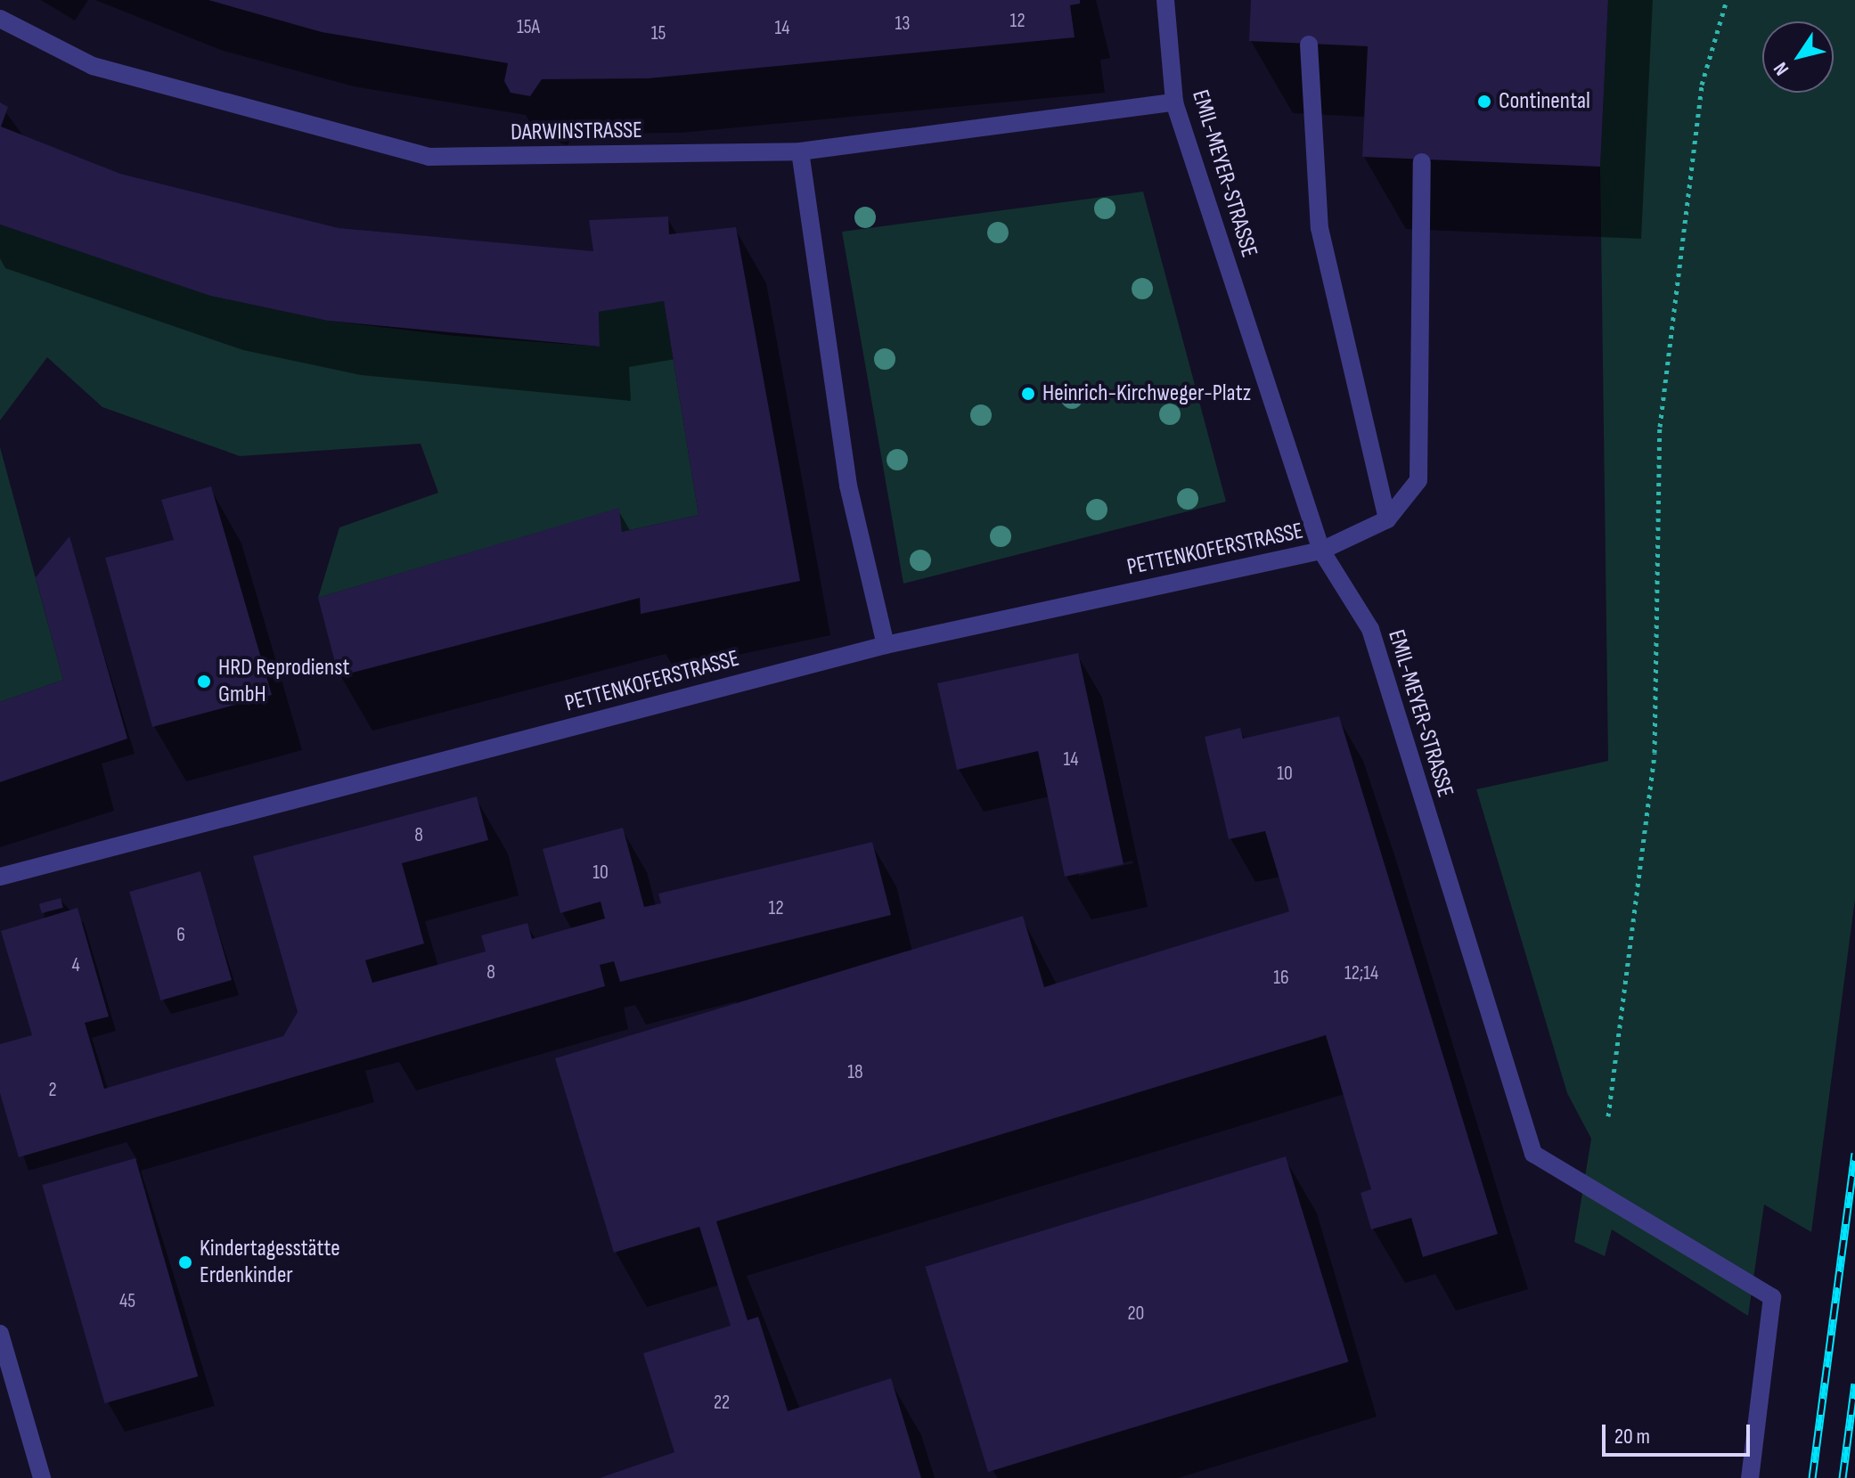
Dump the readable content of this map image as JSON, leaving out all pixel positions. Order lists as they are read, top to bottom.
{
  "streets": {
    "street": ["DARWINSTRASSE", "EMIL-MEYER-STRASSE", "PETTENKOFERSTRASSE"]
  },
  "crossings": [
    ["DARWINSTRASSE", "EMIL-MEYER-STRASSE"],
    ["EMIL-MEYER-STRASSE", "PETTENKOFERSTRASSE"]
  ],
  "places": [
    "Continental",
    "Heinrich-Kirchweger-Platz",
    "HRD Reprodienst GmbH",
    "Kindertagesstätte Erdenkinder"
  ],
  "house_numbers": [
    "12",
    "13",
    "15A",
    "14",
    "15",
    "14",
    "10",
    "8",
    "10",
    "12",
    "6",
    "4",
    "8",
    "12;14",
    "16",
    "18",
    "2",
    "45",
    "20",
    "22"
  ],
  "scale_bar": "20 m",
  "north": "bottom left"
}
